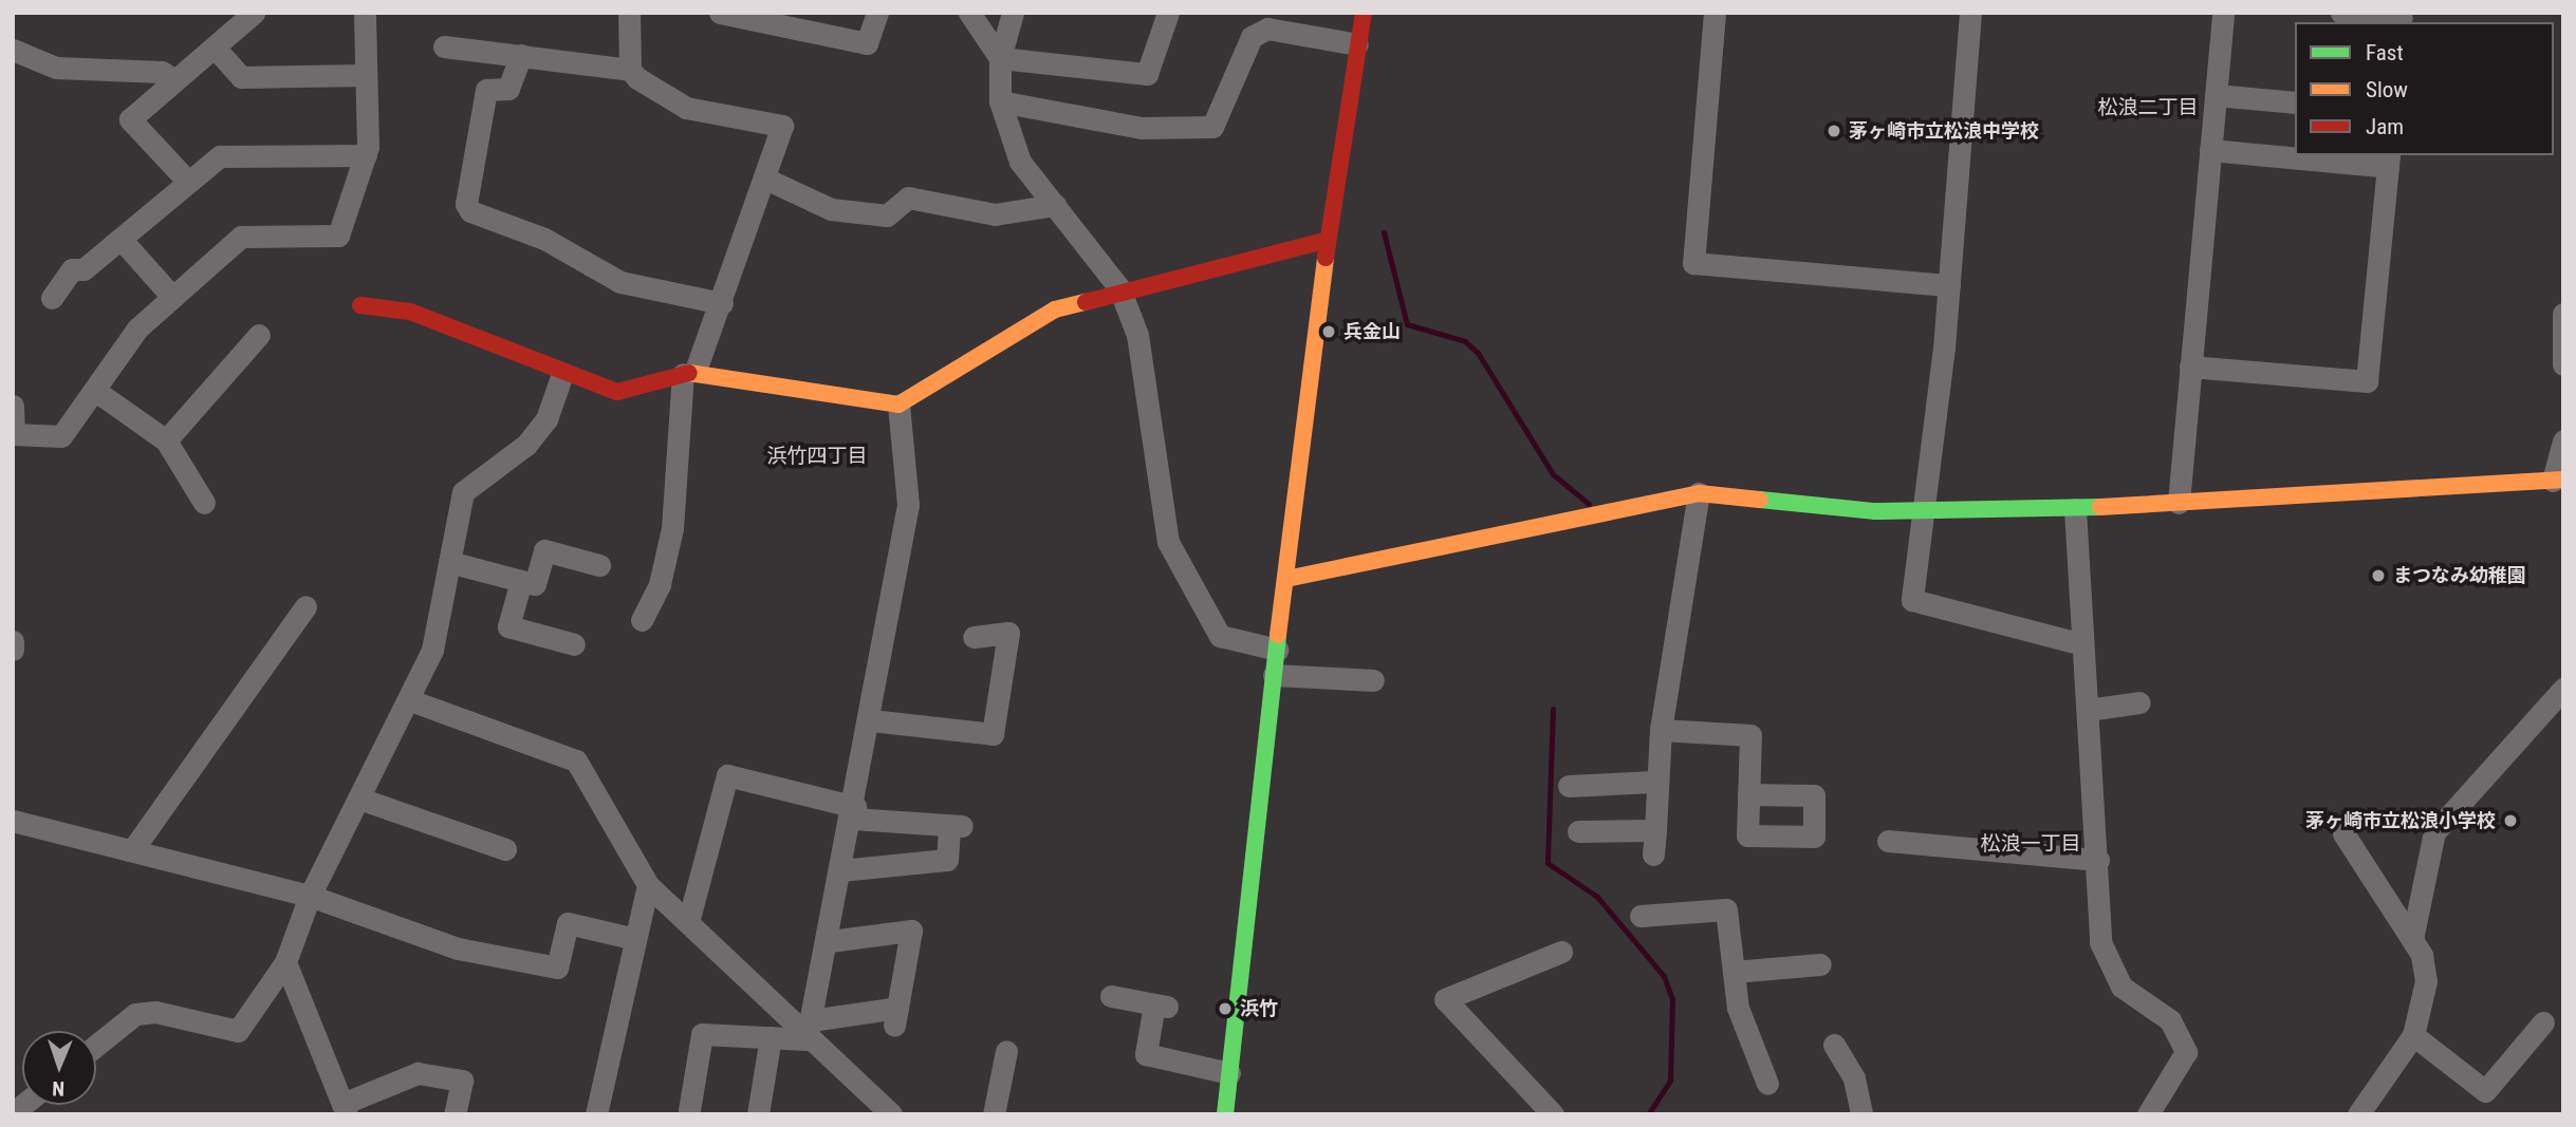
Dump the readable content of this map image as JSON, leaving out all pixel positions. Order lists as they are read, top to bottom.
{
  "districts": ["松浪二丁目", "浜竹四丁目", "松浪一丁目"],
  "places": [
    "茅ヶ崎市立松浪中学校",
    "兵金山",
    "まつなみ幼稚園",
    "茅ヶ崎市立松浪小学校",
    "浜竹"
  ],
  "legend": ["Fast", "Slow", "Jam"],
  "north": "bottom"
}
